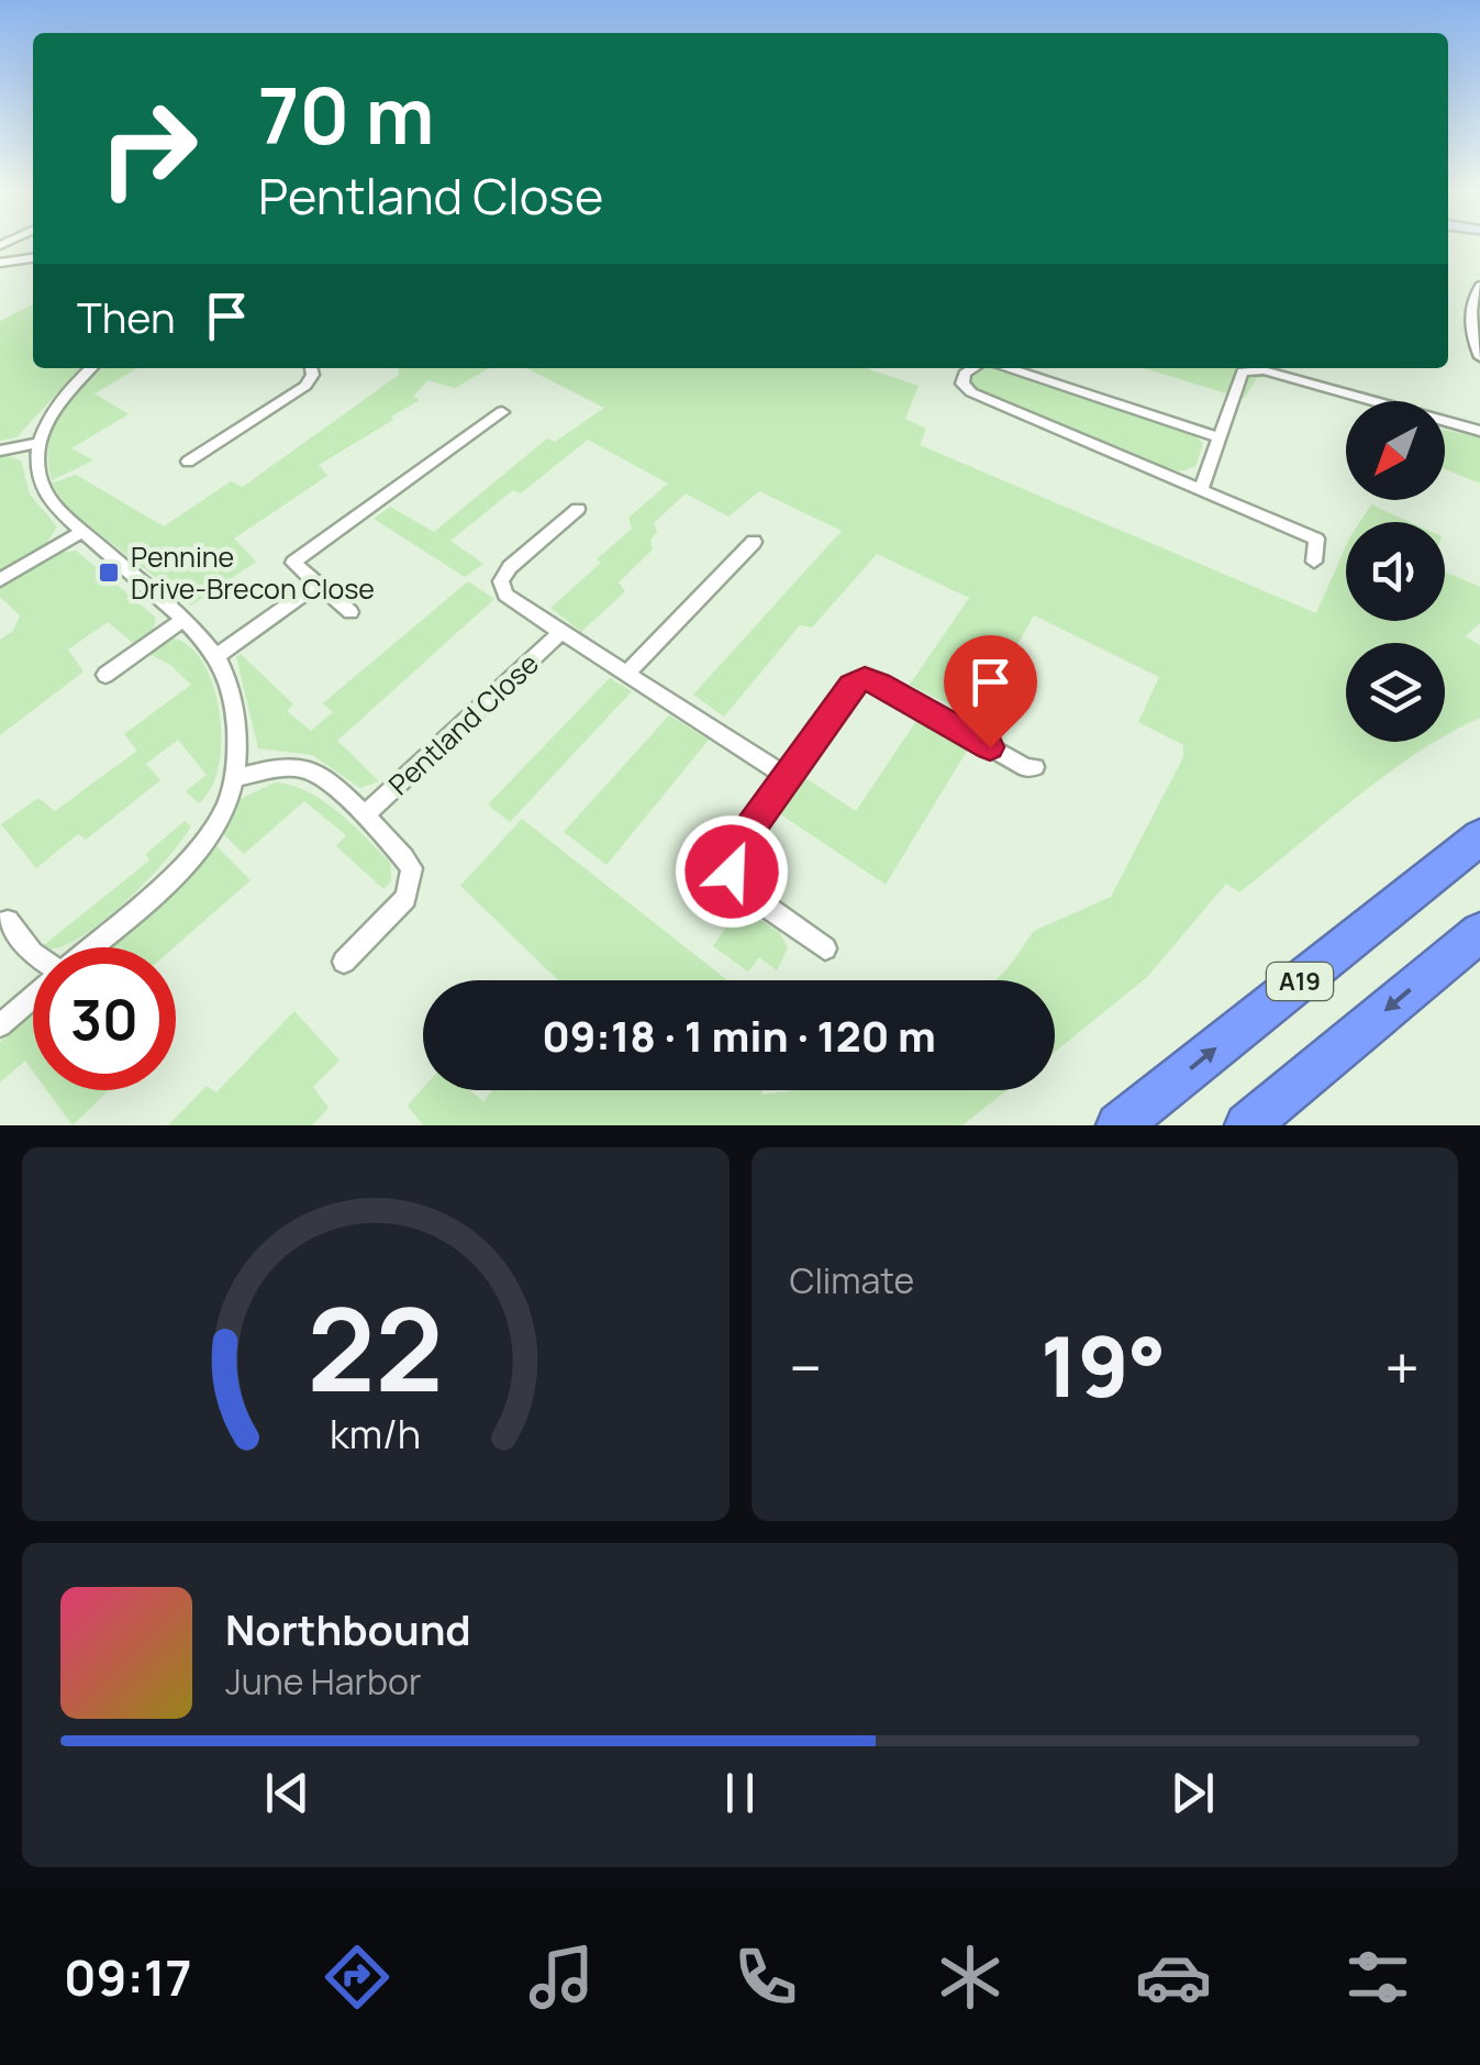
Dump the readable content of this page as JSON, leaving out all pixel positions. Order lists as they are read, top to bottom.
{
  "streets": {
    "highway": ["A19"],
    "street": ["Pentland Close"]
  },
  "places": {
    "transit": ["Pennine Drive-Brecon Close"]
  },
  "north": "bottom left",
  "page": {
    "turn": ["70 m", "Pentland Close"],
    "then": "Then",
    "limit": "30",
    "trip": "09:18 · 1 min · 120 m",
    "tile": "Climate",
    "heat": ["−", "19°", "+"],
    "song": ["Northbound", "June Harbor"],
    "tabs": "09:17",
    "gauge": ["22", "km/h"]
  }
}
